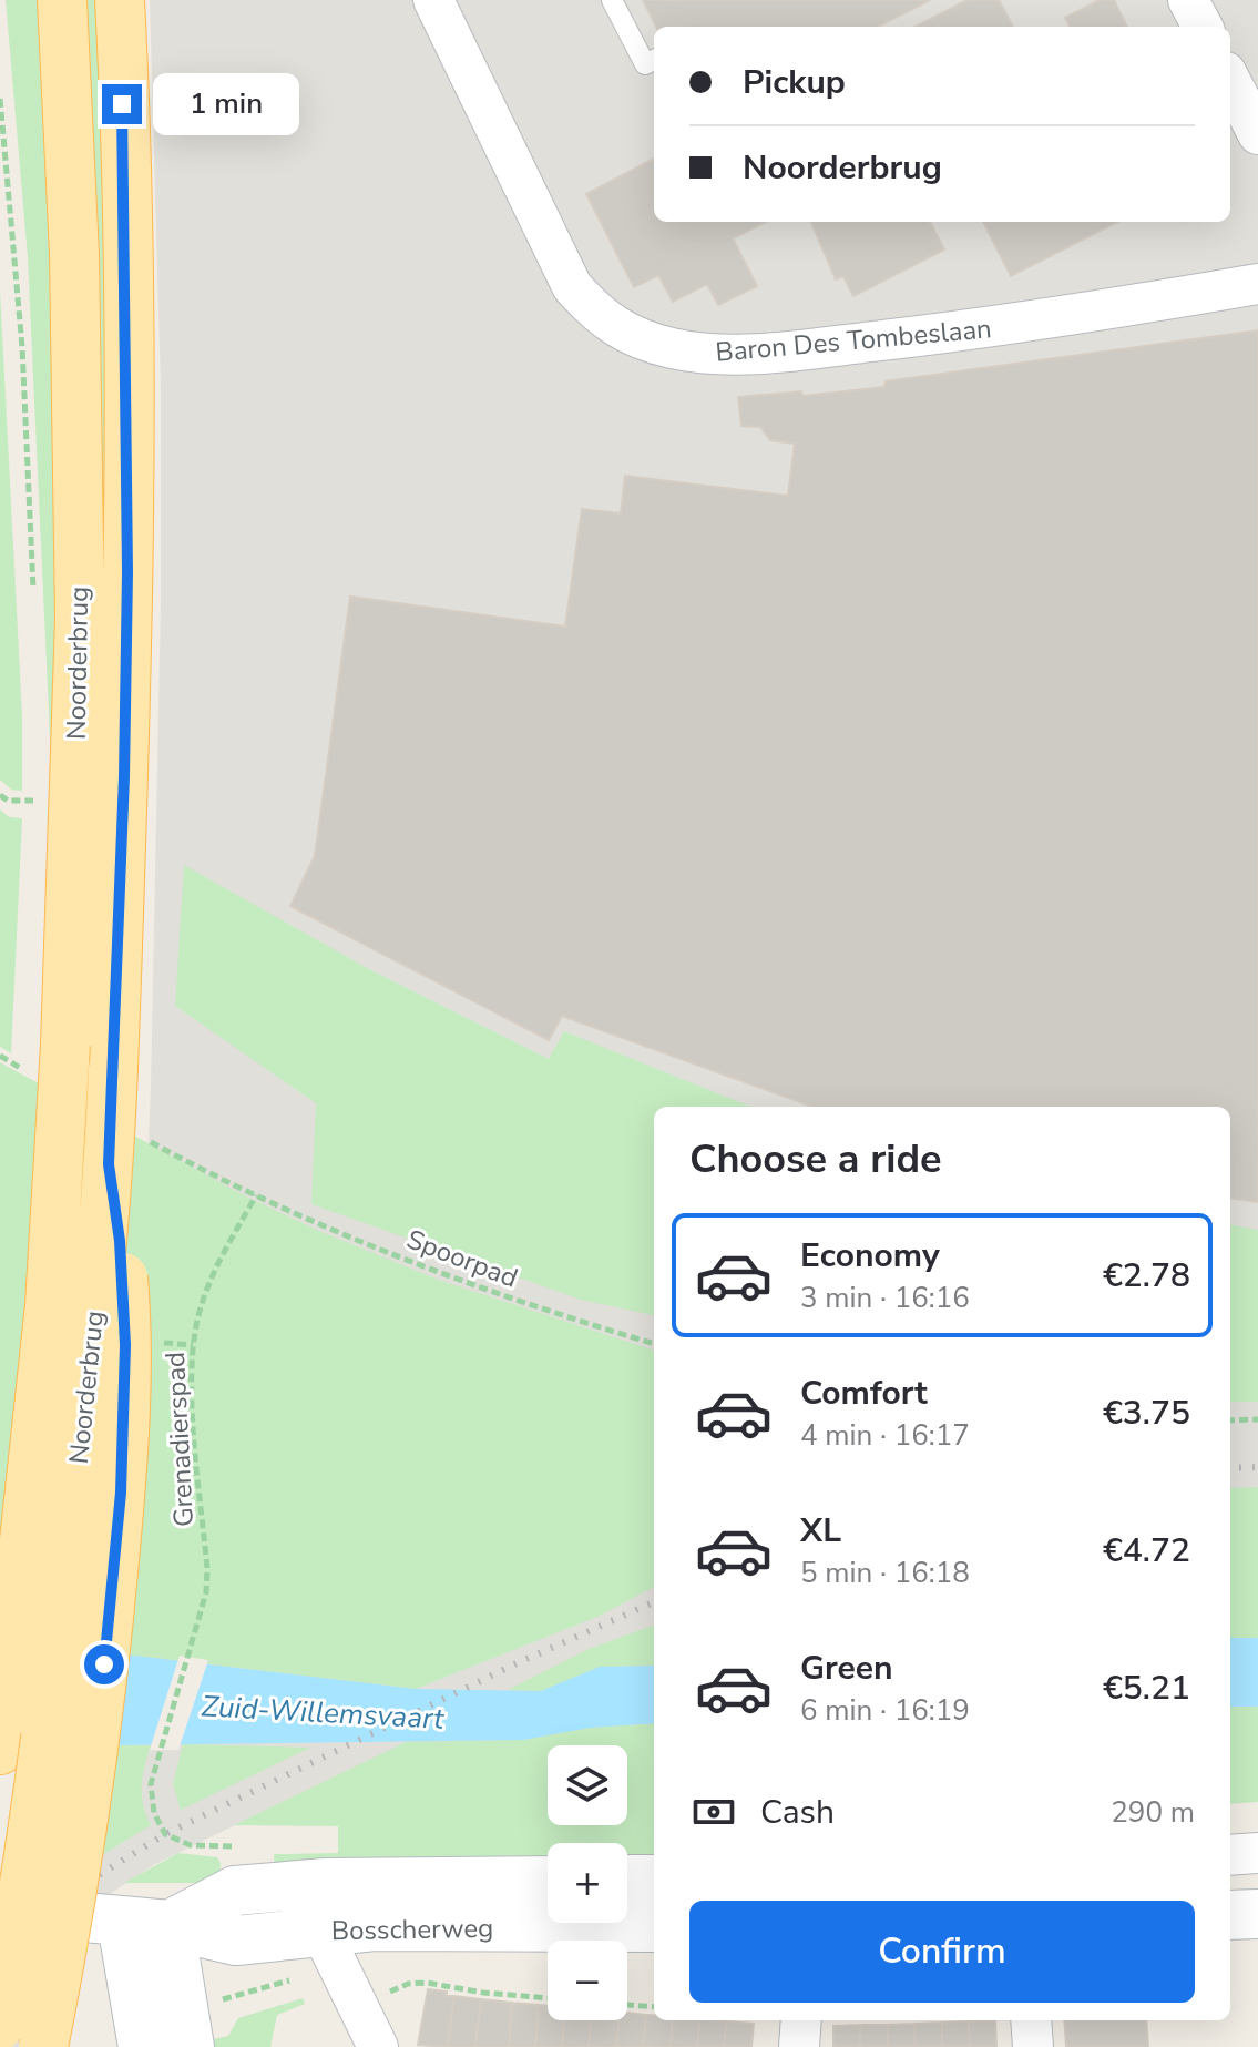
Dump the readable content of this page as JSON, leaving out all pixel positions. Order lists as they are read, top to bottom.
{
  "streets": {
    "main road": ["Noorderbrug"],
    "street": ["Baron Des Tombeslaan", "Bosscherweg"],
    "path": ["Spoorpad", "Grenadierspad"]
  },
  "crossings": [
    ["Spoorpad", "Grenadierspad"]
  ],
  "water": ["Zuid-Willemsvaart"],
  "page": {
    "banner": ["Pickup", "Noorderbrug"],
    "bubble": "1 min",
    "heading": "Choose a ride",
    "list": [
      {
        "name": "Economy",
        "note": "3 min · 16:16",
        "value": "€2.78"
      },
      {
        "name": "Comfort",
        "note": "4 min · 16:17",
        "value": "€3.75"
      },
      {
        "name": "XL",
        "note": "5 min · 16:18",
        "value": "€4.72"
      },
      {
        "name": "Green",
        "note": "6 min · 16:19",
        "value": "€5.21"
      }
    ],
    "map_buttons": ["+", "−"],
    "pay": ["Cash", "290 m"],
    "buttons": "Confirm"
  }
}
